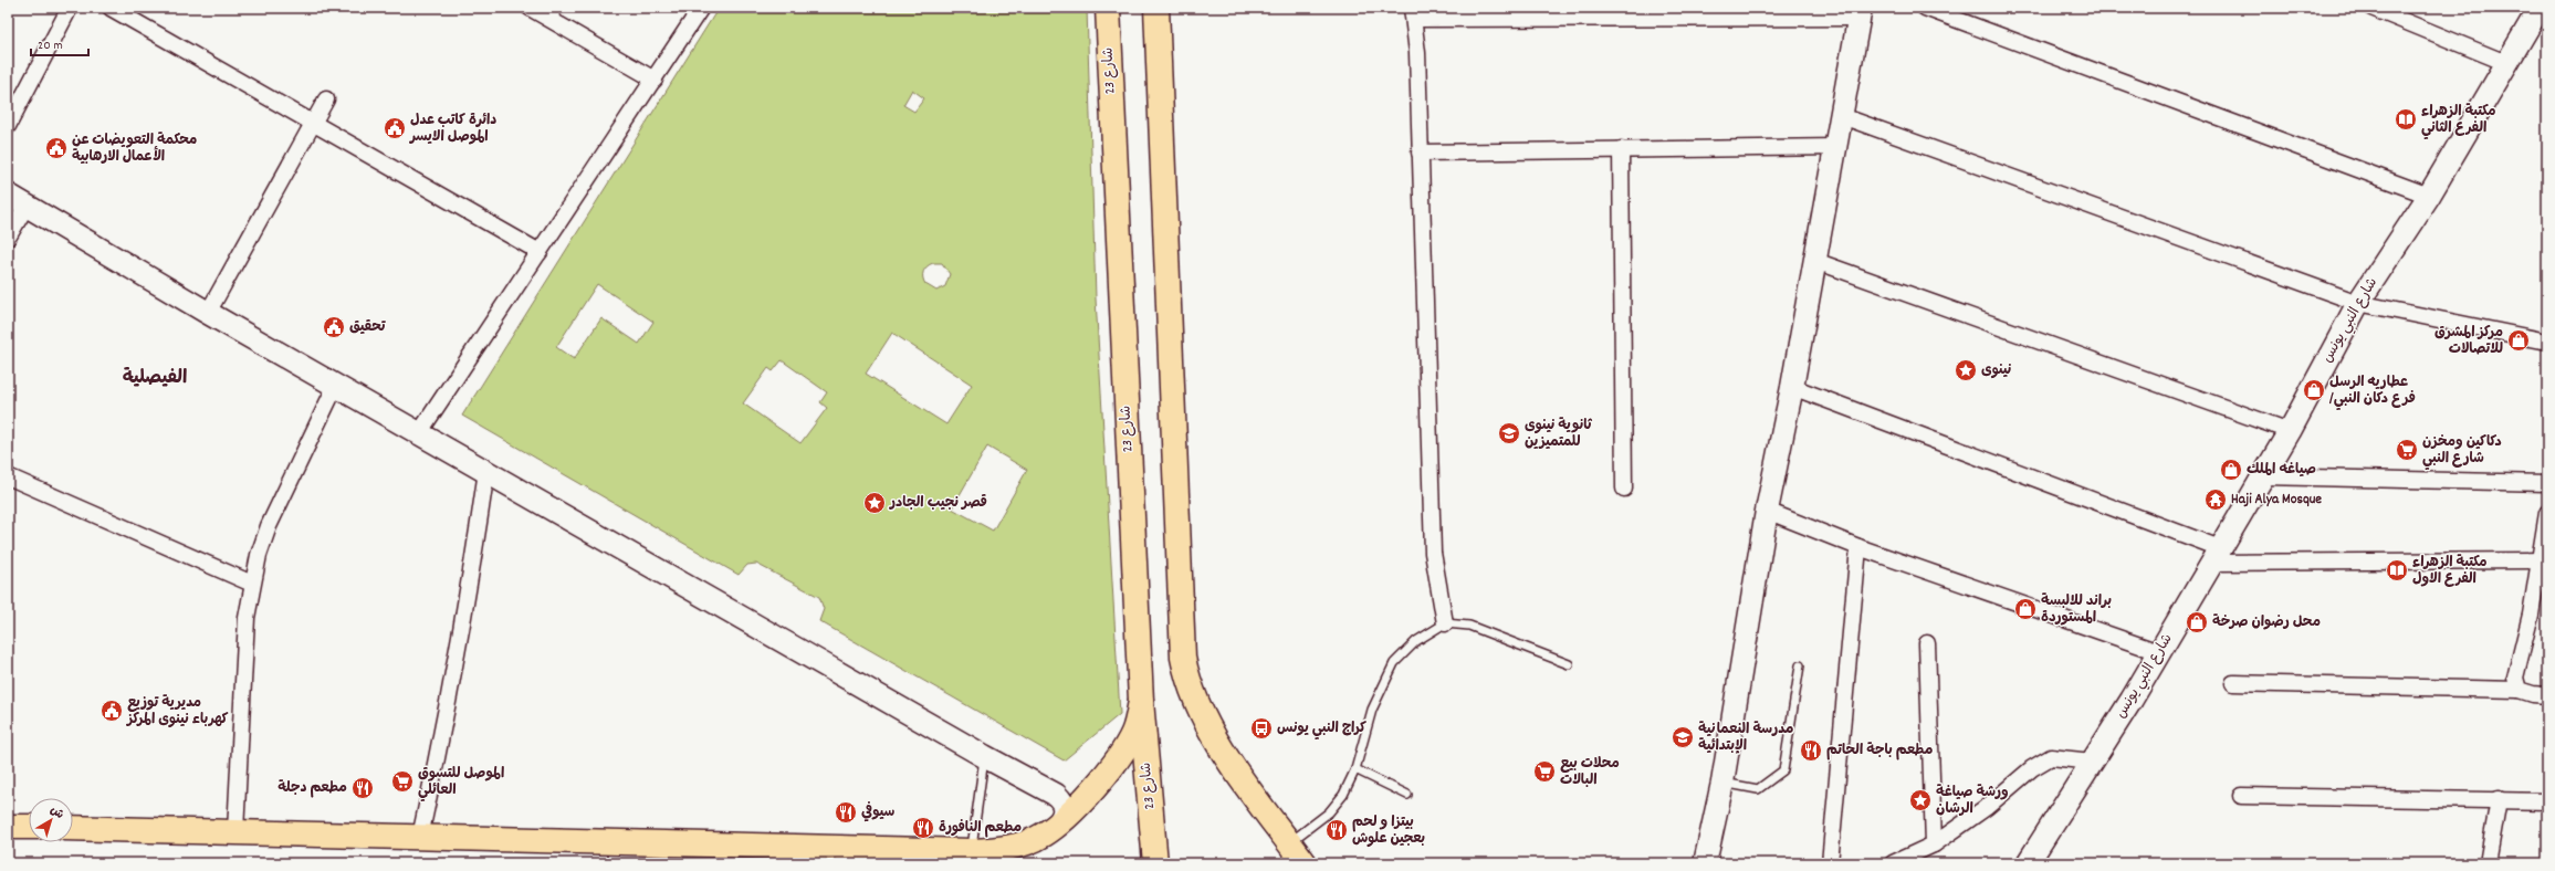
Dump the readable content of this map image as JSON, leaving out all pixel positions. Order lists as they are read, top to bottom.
{
  "streets": {
    "main road": ["شارع 23"],
    "street": ["شارع النبي يونس"]
  },
  "districts": ["الفيصلية"],
  "places": {
    "library": ["مكتبة الزهراء الفرع الثاني", "مكتبة الزهراء الفرع الاول"],
    "public building": [
      "دائرة كاتب عدل الموصل الايسر",
      "محكمة التعويضات عن الأعمال الارهابية",
      "تحقيق",
      "مديرية توزيع كهرباء نينوى المركز"
    ],
    "shop": [
      "مركز المشرق للاتصالات",
      "عطاريه الرسل /فرع دكان النبي",
      "صياغه الملك",
      "براند للالبسة المستوردة",
      "محل رضوان صرخة"
    ],
    "place": ["نينوى", "قصر نجيب الجادر", "ورشة صياغة الرشان"],
    "school or university": ["ثانوية نينوى للمتميزين", "مدرسة النعمانية الإبتدائية"],
    "supermarket": ["دكاكين ومخزن شارع النبي", "محلات بيع البالات", "الموصل للتسوق العائلي"],
    "temple": ["Haji Alya Mosque"],
    "bus stop": ["كراج النبي يونس"],
    "restaurant": [
      "مطعم باجة الحاتم",
      "مطعم دجلة",
      "سيوفي",
      "مطعم النافورة",
      "بيتزا و لحم بعجين علوش"
    ]
  },
  "scale_bar": "20 m",
  "north": "top right"
}
